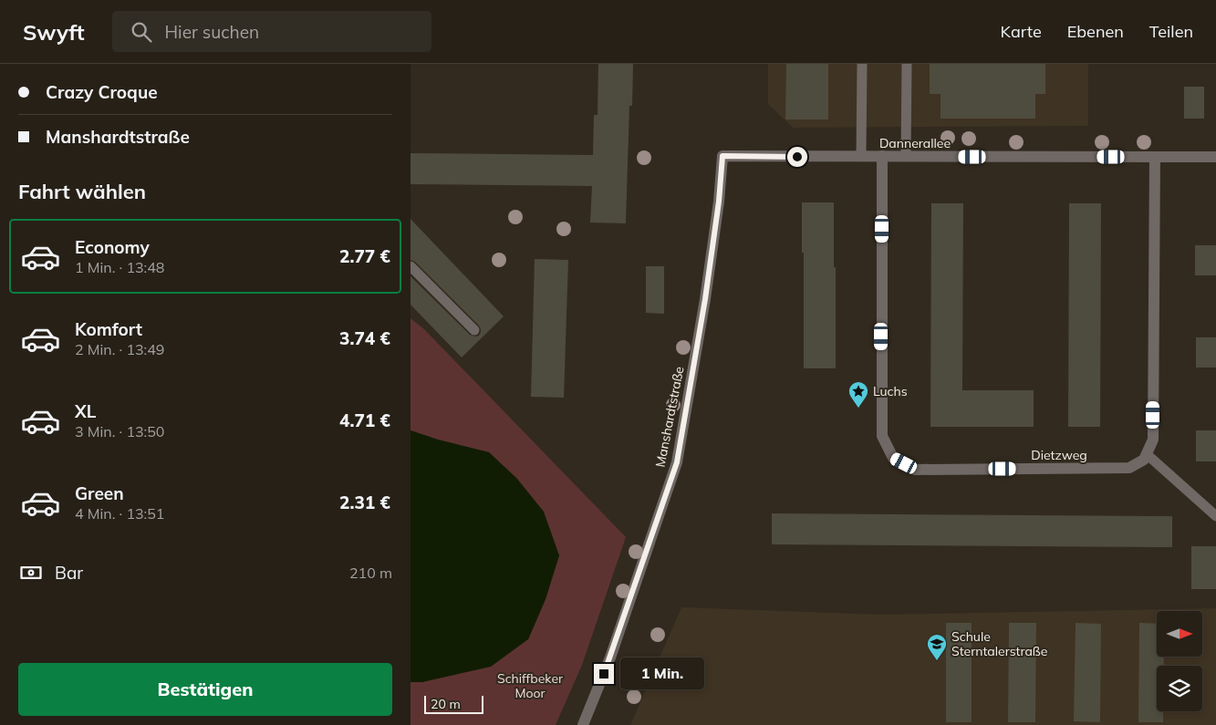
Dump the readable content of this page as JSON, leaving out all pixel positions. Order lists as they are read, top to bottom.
{
  "streets": {
    "street": ["Dannerallee", "Manshardtstraße", "Dietzweg"]
  },
  "crossings": [
    ["Dannerallee", "Manshardtstraße"],
    ["Dannerallee", "Dietzweg"]
  ],
  "parks": ["Schiffbeker Moor"],
  "places": {
    "place": ["Luchs"],
    "school or university": ["Schule Sterntalerstraße"]
  },
  "scale_bar": "20 m",
  "north": "right",
  "page": {
    "header": "Swyft",
    "search": "Hier suchen",
    "nav": ["Karte", "Ebenen", "Teilen"],
    "banner": ["Crazy Croque", "Manshardtstraße"],
    "heading": "Fahrt wählen",
    "list": [
      {
        "name": "Economy",
        "note": "1 Min. · 13:48",
        "value": "2.77 €"
      },
      {
        "name": "Komfort",
        "note": "2 Min. · 13:49",
        "value": "3.74 €"
      },
      {
        "name": "XL",
        "note": "3 Min. · 13:50",
        "value": "4.71 €"
      },
      {
        "name": "Green",
        "note": "4 Min. · 13:51",
        "value": "2.31 €"
      }
    ],
    "pay": ["Bar", "210 m"],
    "buttons": "Bestätigen",
    "bubble": "1 Min.",
    "scale": "20 m"
  }
}
